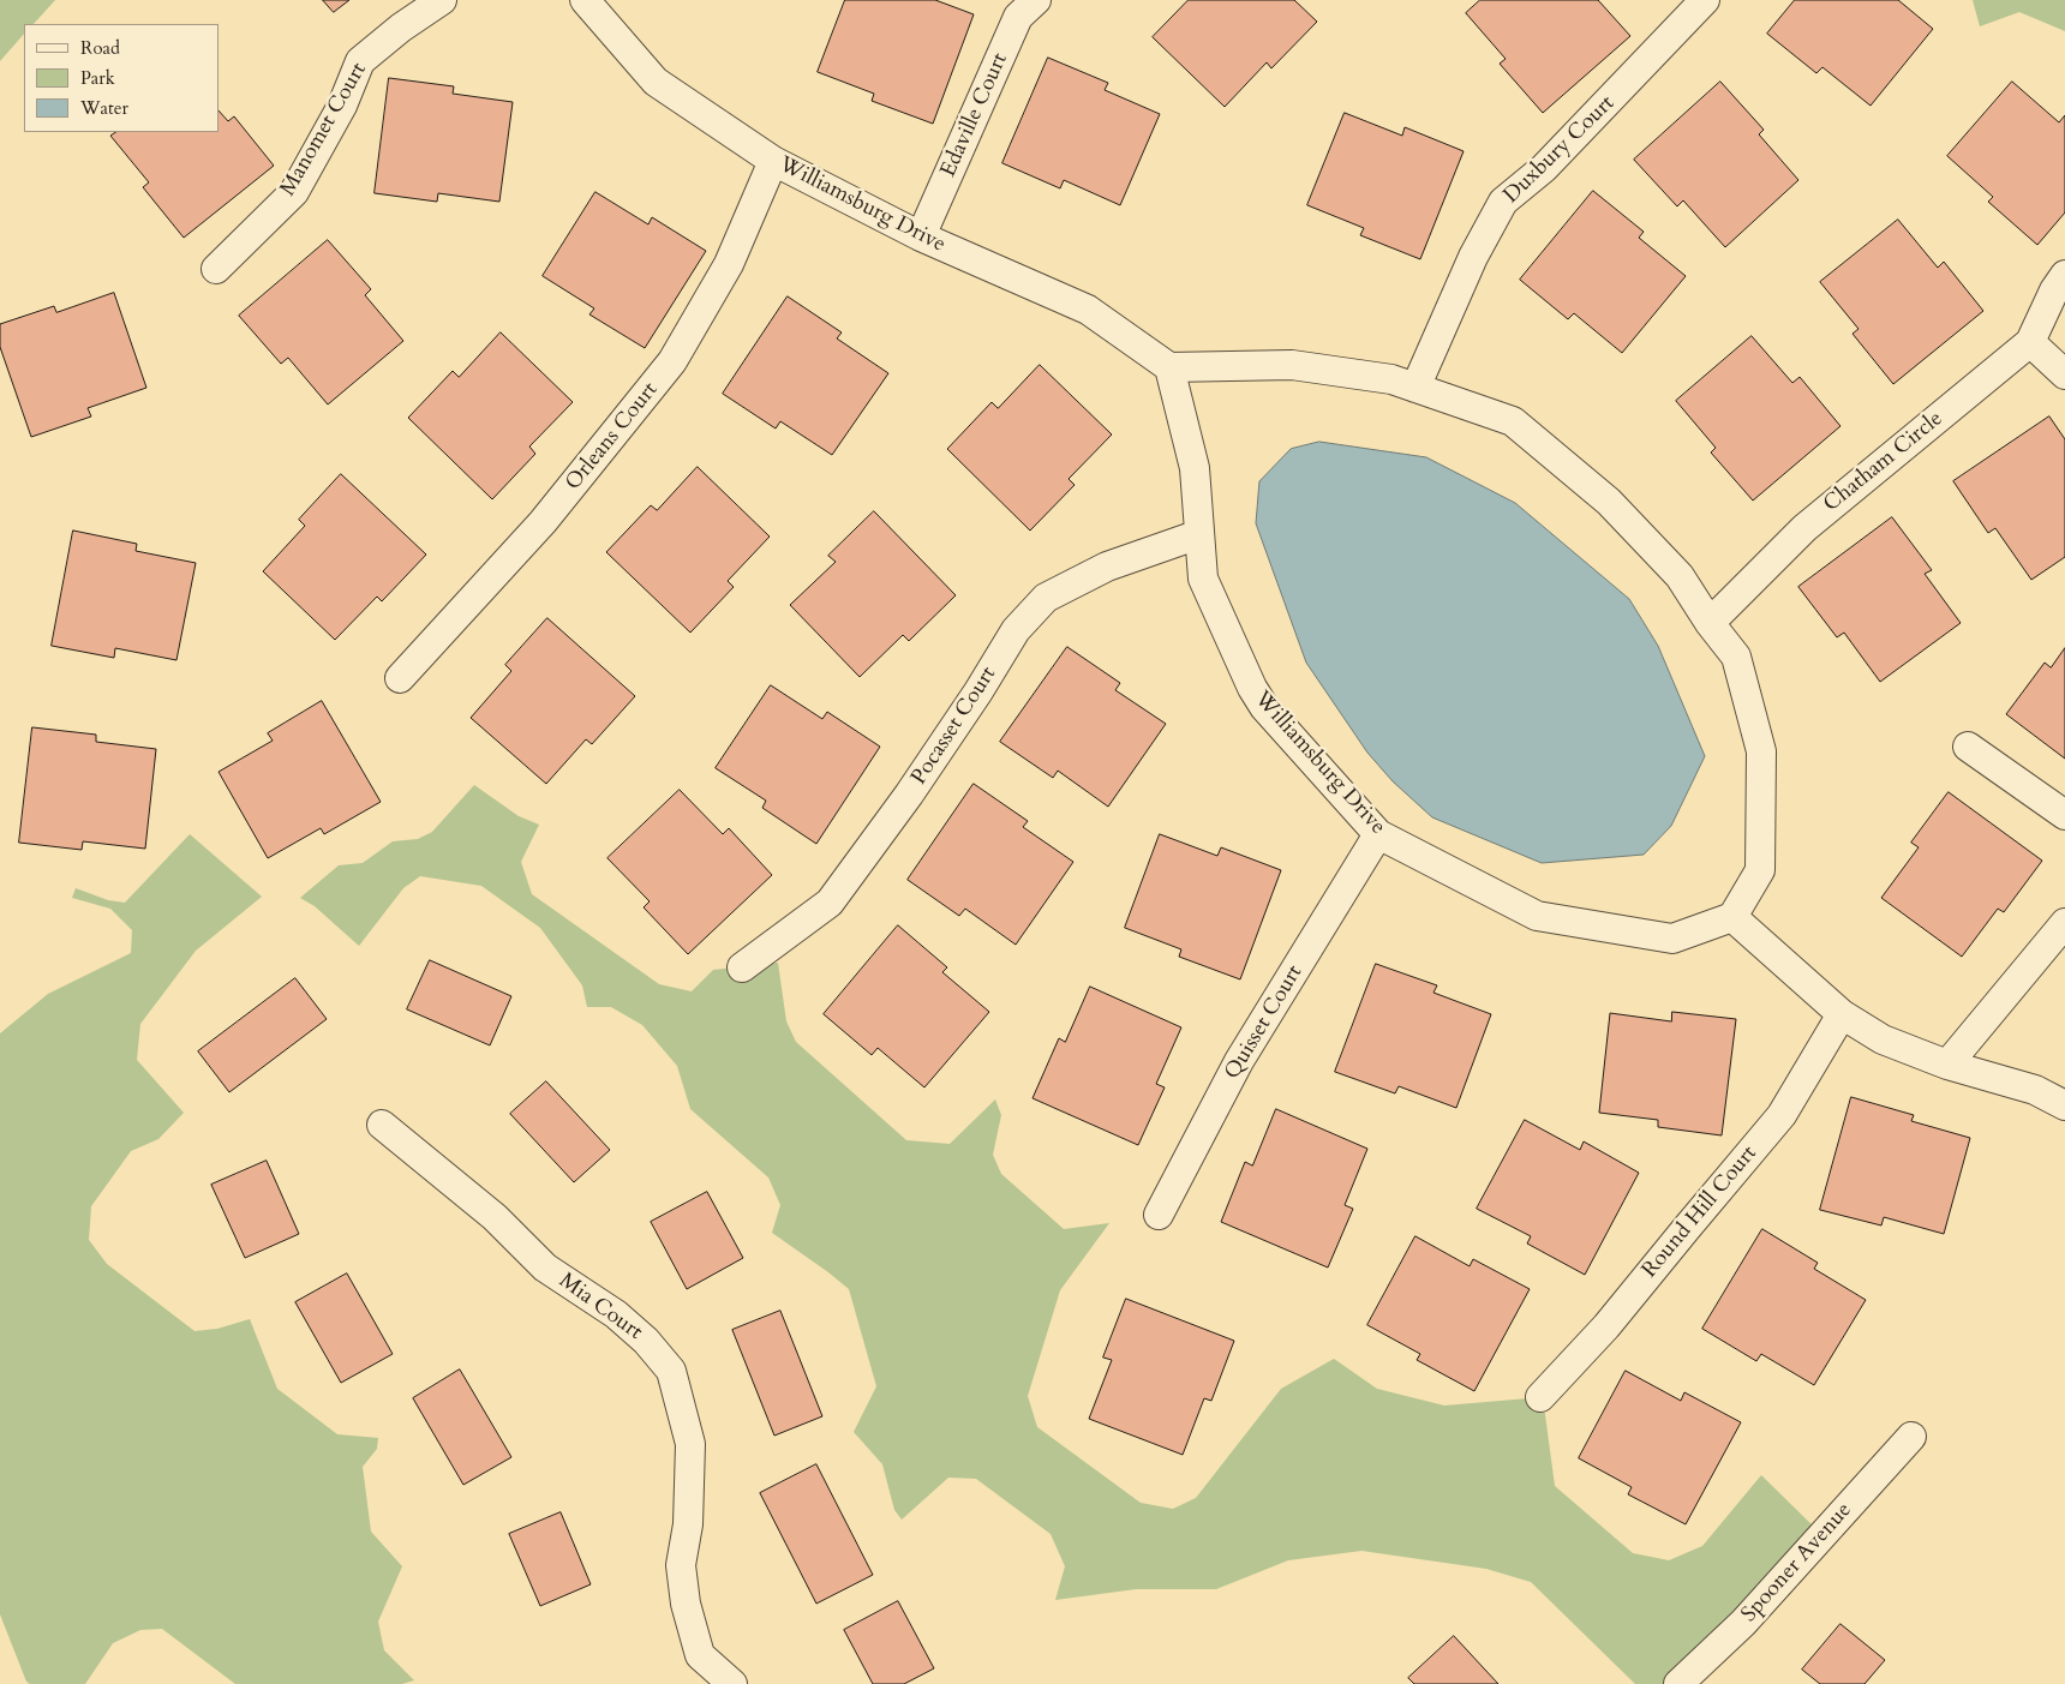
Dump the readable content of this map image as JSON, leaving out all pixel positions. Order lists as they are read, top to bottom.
{
  "streets": {
    "street": [
      "Edaville Court",
      "Manomet Court",
      "Duxbury Court",
      "Williamsburg Drive",
      "Orleans Court",
      "Chatham Circle",
      "Pocasset Court",
      "Quisset Court",
      "Round Hill Court",
      "Mia Court",
      "Spooner Avenue"
    ]
  },
  "crossings": [
    ["Edaville Court", "Williamsburg Drive"],
    ["Williamsburg Drive", "Orleans Court"],
    ["Williamsburg Drive", "Pocasset Court"],
    ["Williamsburg Drive", "Quisset Court"]
  ],
  "legend": ["Road", "Park", "Water"]
}
